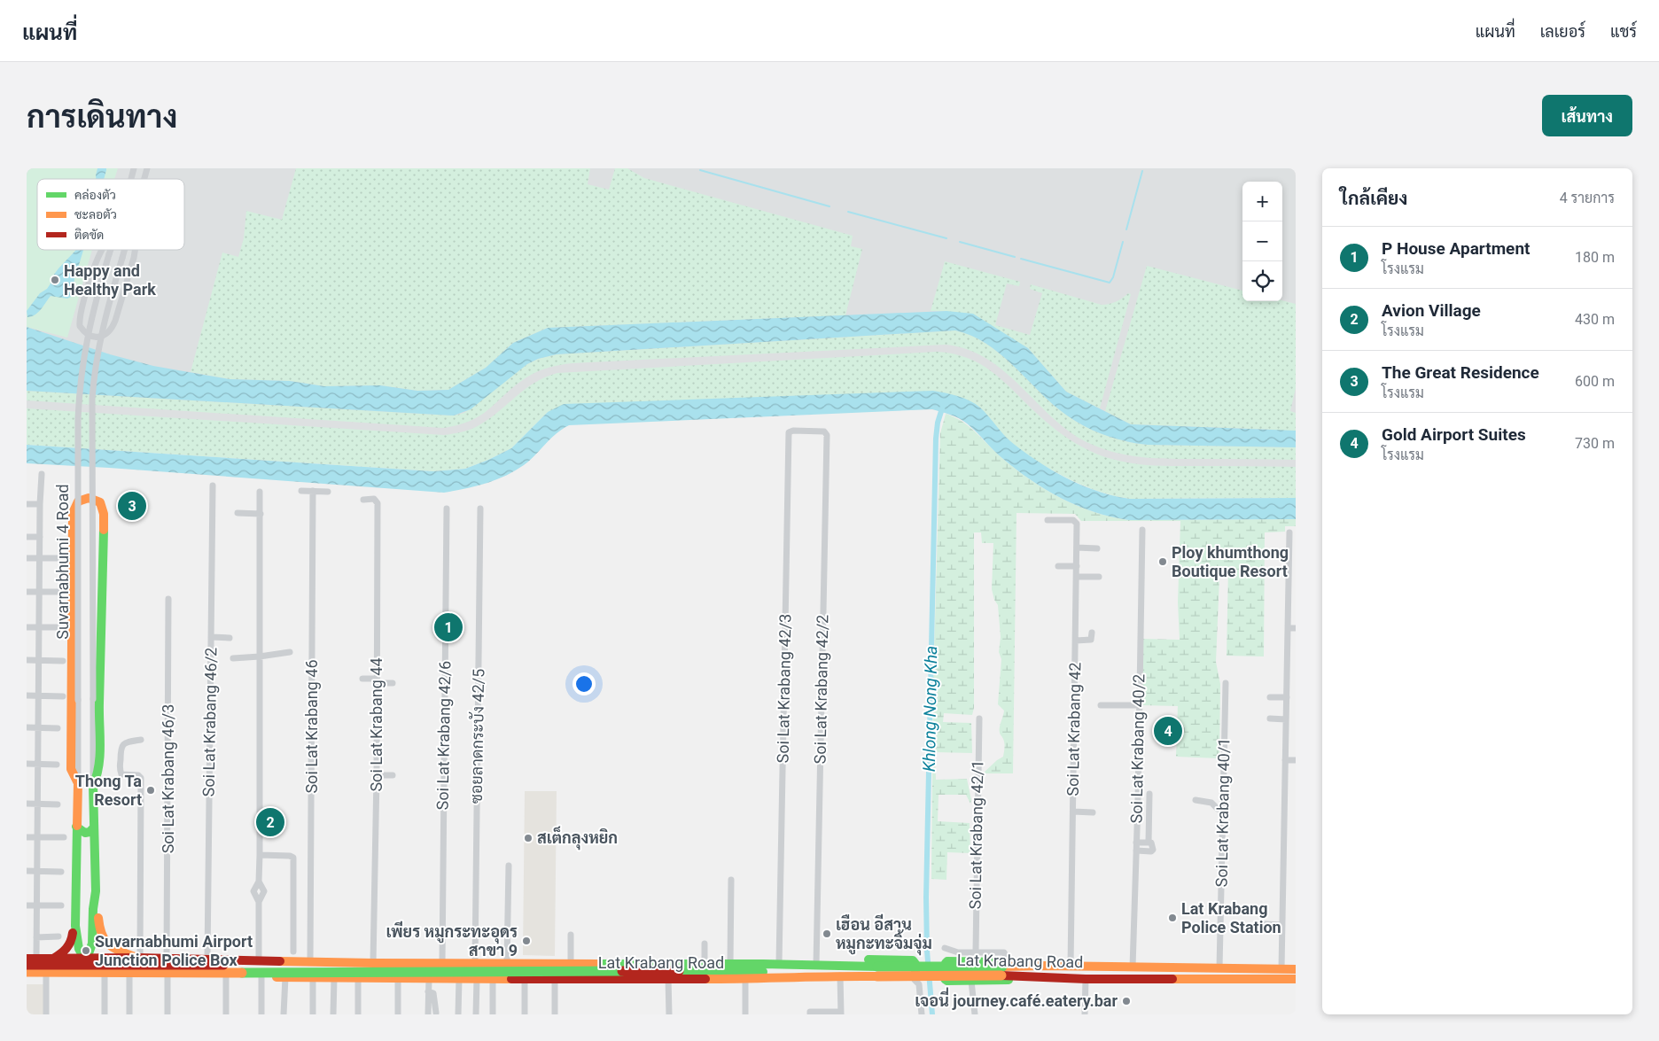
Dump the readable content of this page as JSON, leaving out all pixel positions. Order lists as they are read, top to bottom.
{
  "streets": {
    "main road": ["Suvarnabhumi 4 Road", "Lat Krabang Road"],
    "street": [
      "Soi Lat Krabang 42/3",
      "Soi Lat Krabang 42/2",
      "Soi Lat Krabang 46/2",
      "Soi Lat Krabang 44",
      "Soi Lat Krabang 46",
      "Soi Lat Krabang 42",
      "Soi Lat Krabang 42/6",
      "ซอยลาดกระบัง 42/5",
      "Soi Lat Krabang 40/2",
      "Soi Lat Krabang 46/3",
      "Soi Lat Krabang 40/1",
      "Soi Lat Krabang 42/1"
    ]
  },
  "crossings": [
    ["Suvarnabhumi 4 Road", "Lat Krabang Road"],
    ["Soi Lat Krabang 42/3", "Soi Lat Krabang 42/2"],
    ["Soi Lat Krabang 42/3", "Lat Krabang Road"],
    ["Soi Lat Krabang 42/2", "Lat Krabang Road"],
    ["Soi Lat Krabang 46/2", "Lat Krabang Road"],
    ["Soi Lat Krabang 44", "Lat Krabang Road"],
    ["Soi Lat Krabang 46", "Lat Krabang Road"],
    ["Soi Lat Krabang 42", "Lat Krabang Road"],
    ["Soi Lat Krabang 42/6", "Lat Krabang Road"],
    ["ซอยลาดกระบัง 42/5", "Lat Krabang Road"],
    ["Soi Lat Krabang 40/2", "Lat Krabang Road"],
    ["Soi Lat Krabang 46/3", "Lat Krabang Road"],
    ["Soi Lat Krabang 40/1", "Lat Krabang Road"]
  ],
  "water": ["Khlong Nong Kha"],
  "places": [
    "Happy and Healthy Park",
    "Ploy khumthong Boutique Resort",
    "Thong Ta Resort",
    "สเต็กลุงหยิก",
    "Lat Krabang Police Station",
    "เฮือน อีสาน หมูกะทะจิ้มจุ่ม",
    "เพียร หมูกระทะอุดร สาขา 9",
    "Suvarnabhumi Airport Junction Police Box",
    "เจอนี่ journey.café.eatery.bar"
  ],
  "legend": ["คล่องตัว", "ชะลอตัว", "ติดขัด"],
  "page": {
    "header": "แผนที่",
    "nav": ["แผนที่", "เลเยอร์", "แชร์"],
    "title": "การเดินทาง",
    "buttons": "เส้นทาง",
    "heading": ["ใกล้เคียง", "4 รายการ"],
    "map_buttons": ["+", "−"],
    "list": [
      {
        "mark": "1",
        "name": "P House Apartment",
        "note": "โรงแรม",
        "value": "180 m"
      },
      {
        "mark": "2",
        "name": "Avion Village",
        "note": "โรงแรม",
        "value": "430 m"
      },
      {
        "mark": "3",
        "name": "The Great Residence",
        "note": "โรงแรม",
        "value": "600 m"
      },
      {
        "mark": "4",
        "name": "Gold Airport Suites",
        "note": "โรงแรม",
        "value": "730 m"
      }
    ],
    "pins": [
      "3",
      "1",
      "4",
      "2"
    ]
  }
}
